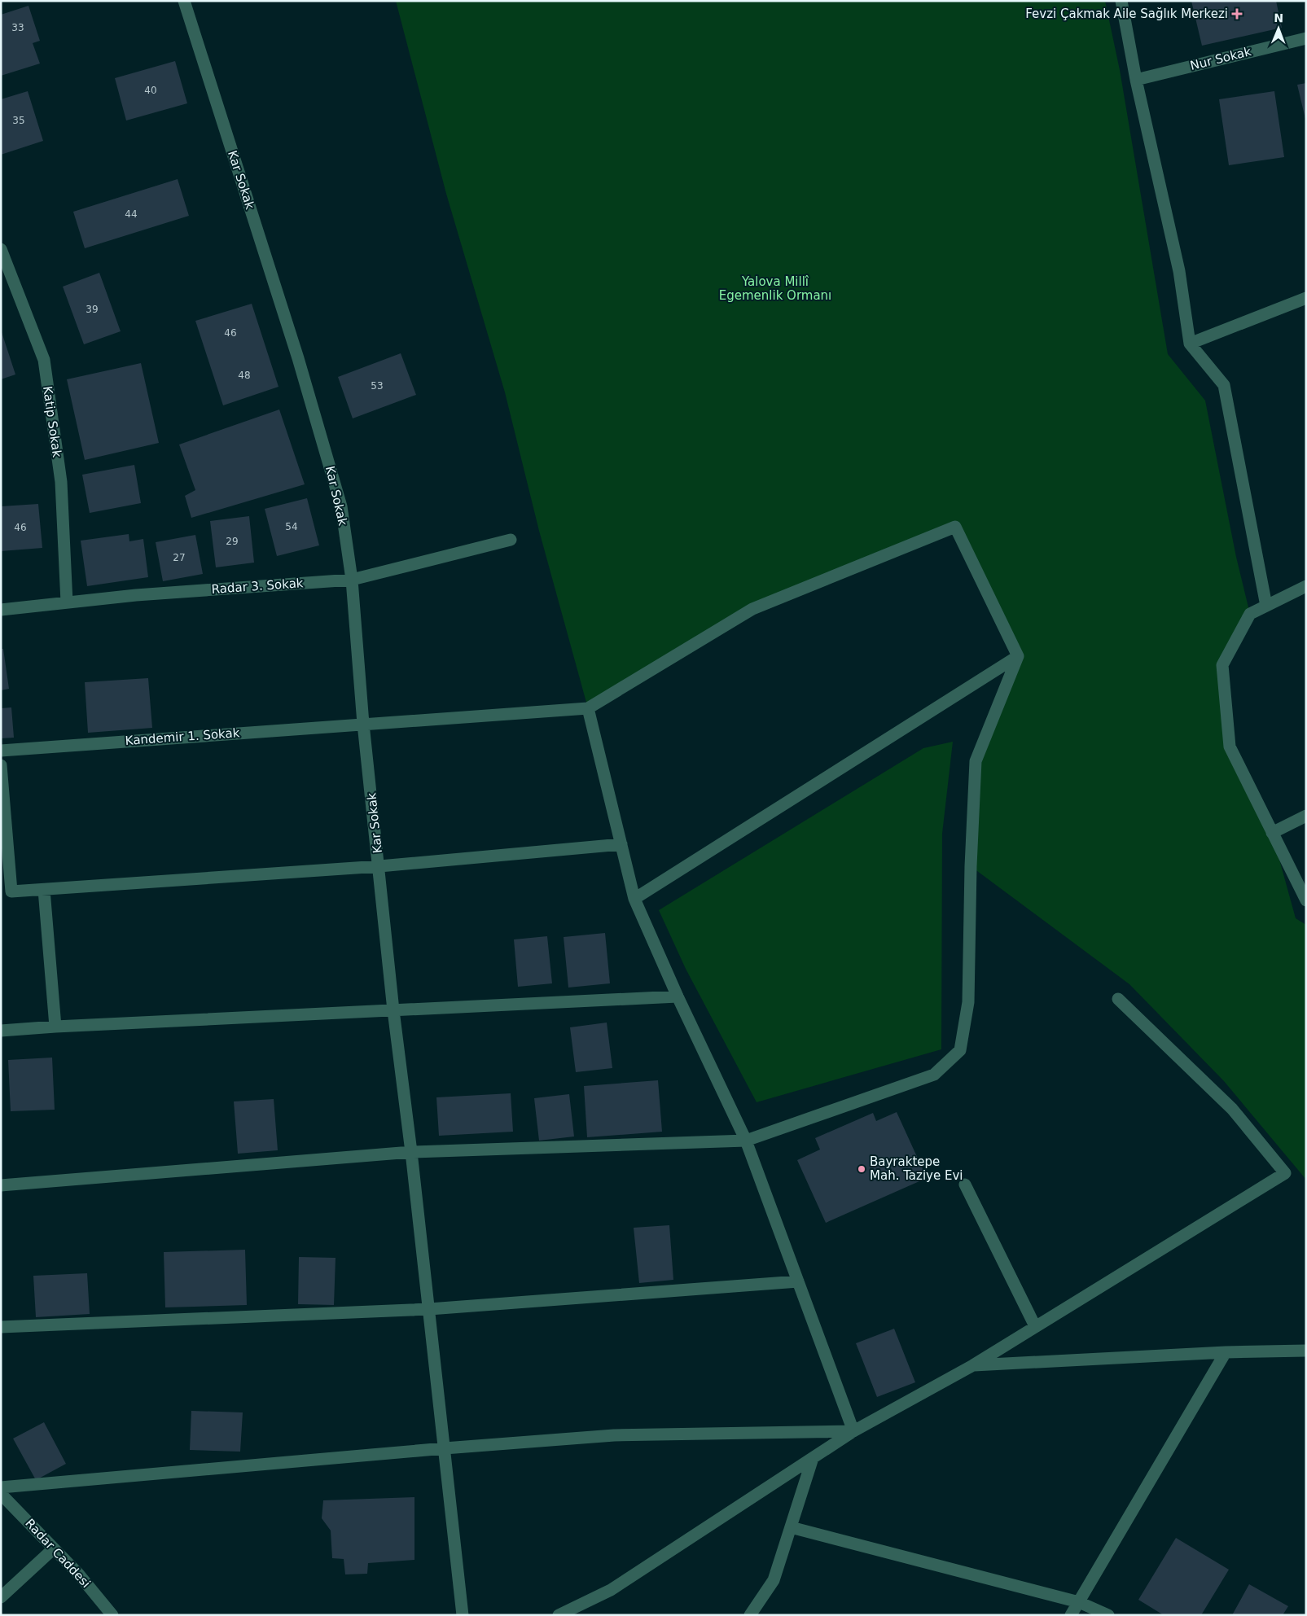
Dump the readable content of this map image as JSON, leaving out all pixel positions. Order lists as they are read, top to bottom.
{
  "streets": {
    "street": [
      "Nur Sokak",
      "Kar Sokak",
      "Katip Sokak",
      "Radar 3. Sokak",
      "Kandemir 1. Sokak",
      "Radar Caddesi"
    ]
  },
  "crossings": [
    ["Kar Sokak", "Radar 3. Sokak"],
    ["Kar Sokak", "Kandemir 1. Sokak"],
    ["Katip Sokak", "Radar 3. Sokak"]
  ],
  "parks": ["Yalova Millî Egemenlik Ormanı"],
  "places": {
    "health": ["Fevzi Çakmak Aile Sağlık Merkezi"],
    "other": ["Bayraktepe Mah. Taziye Evi"]
  },
  "house_numbers": [
    "33",
    "40",
    "35",
    "44",
    "39",
    "46",
    "48",
    "53",
    "54",
    "46",
    "29",
    "27"
  ],
  "north": "top"
}
